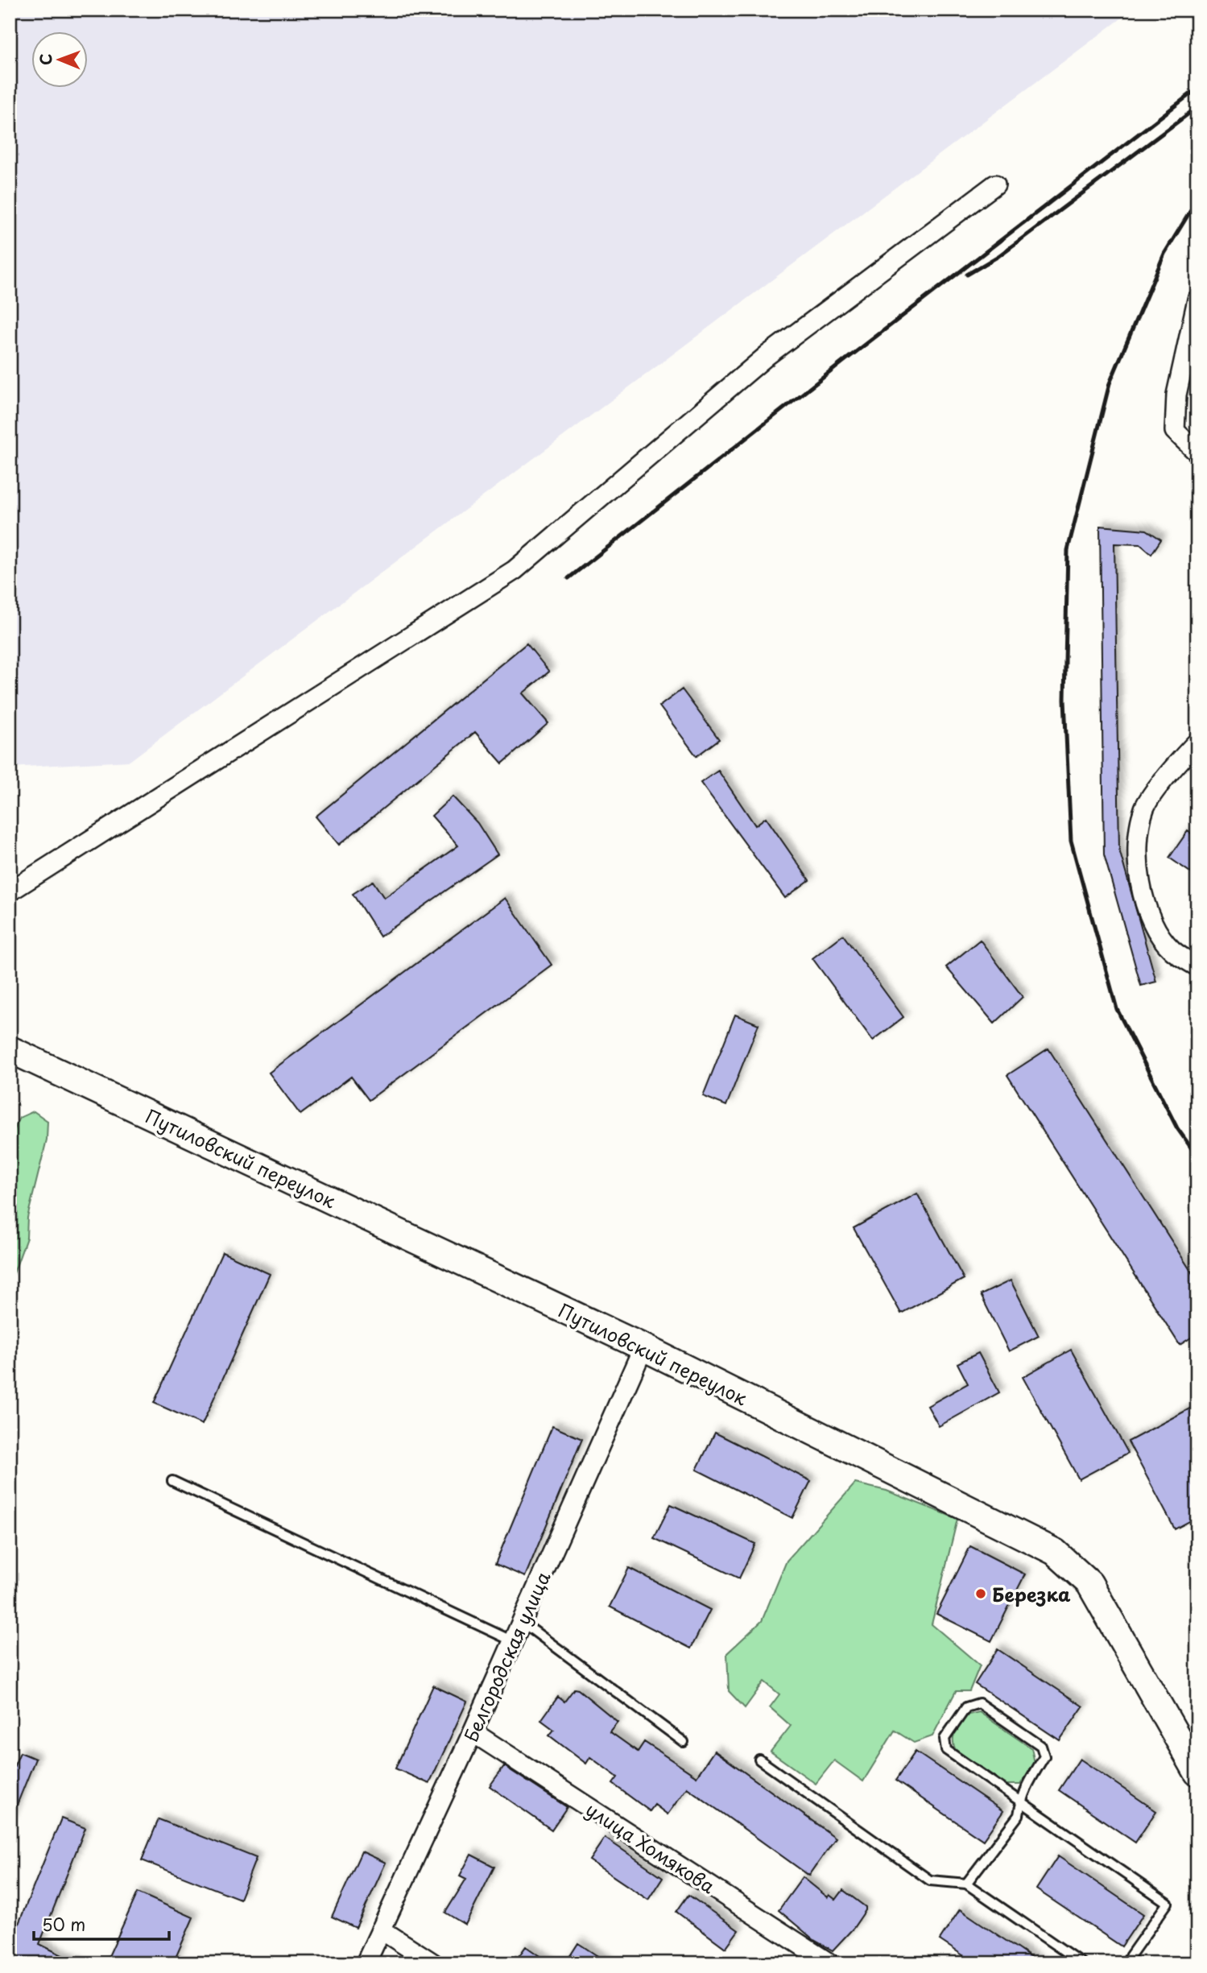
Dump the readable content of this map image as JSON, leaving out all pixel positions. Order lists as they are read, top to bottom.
{
  "streets": {
    "main road": ["Путиловский переулок"],
    "street": ["Белгородская улица", "улица Хомякова"]
  },
  "crossings": [
    ["Путиловский переулок", "Белгородская улица"],
    ["Белгородская улица", "улица Хомякова"]
  ],
  "places": ["Березка"],
  "scale_bar": "50 m",
  "north": "left"
}
